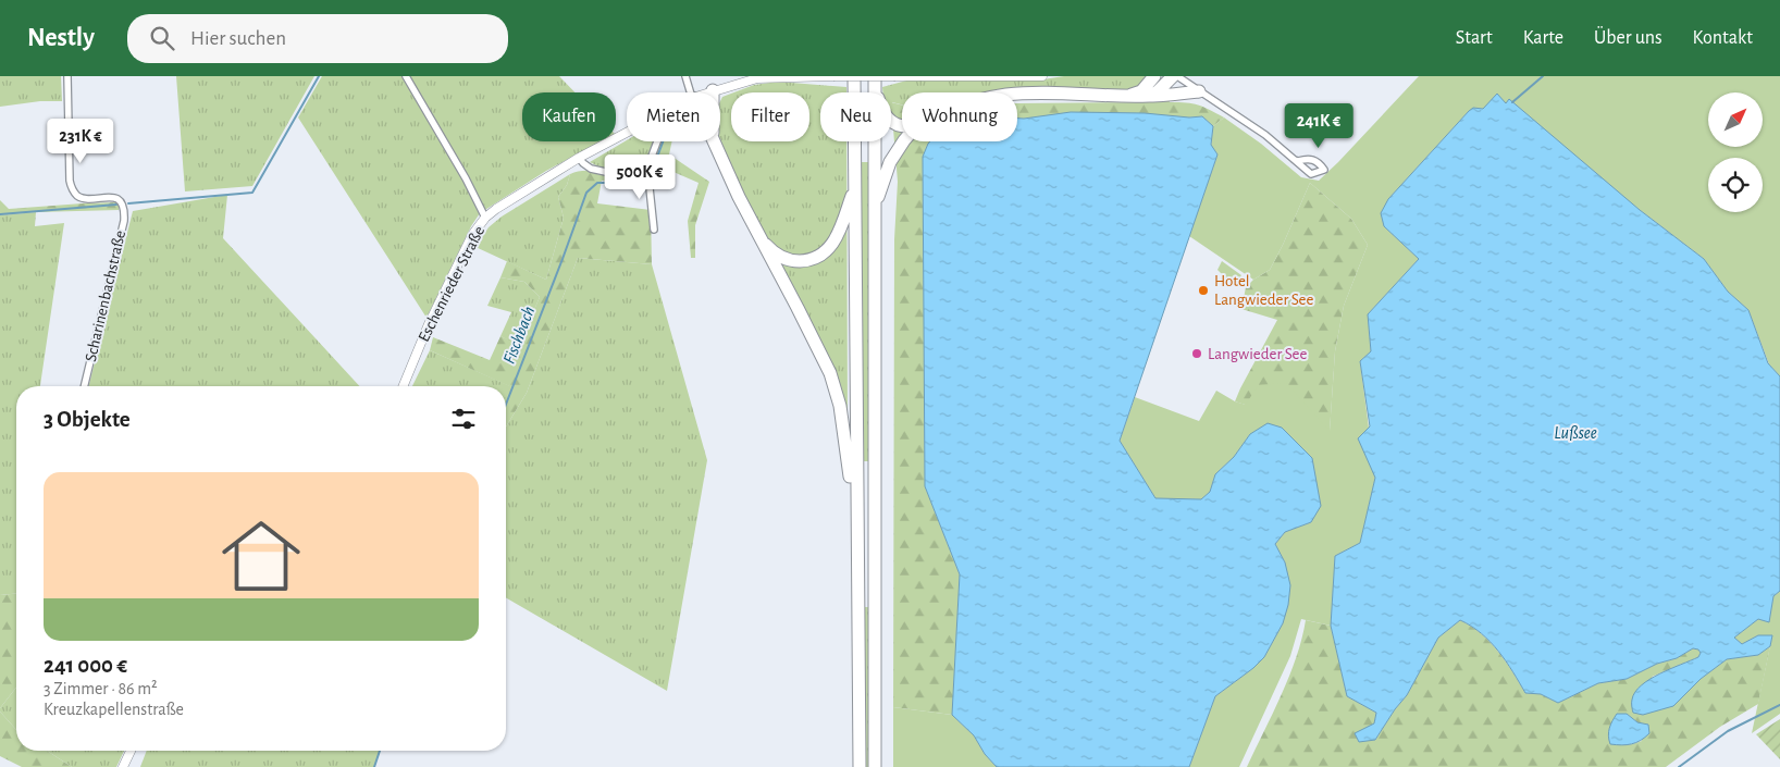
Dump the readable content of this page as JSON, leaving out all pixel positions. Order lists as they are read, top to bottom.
{
  "streets": {
    "street": ["Eschenrieder Straße", "Scharinenbachstraße"]
  },
  "water": ["Fischbach", "Lußsee"],
  "places": ["Hotel Langwieder See", "Langwieder See"],
  "north": "top right",
  "page": {
    "header": "Nestly",
    "search": "Hier suchen",
    "nav": [
      "Start",
      "Karte",
      "Über uns",
      "Kontakt"
    ],
    "chip": [
      "Kaufen",
      "Mieten",
      "Filter",
      "Neu",
      "Wohnung"
    ],
    "price": ["241K €", "231K €", "500K €"],
    "heading": "3 Objekte",
    "list": [
      {
        "name": "241 000 €",
        "note": "3 Zimmer · 86 m² · Kreuzkapellenstraße"
      }
    ]
  }
}
